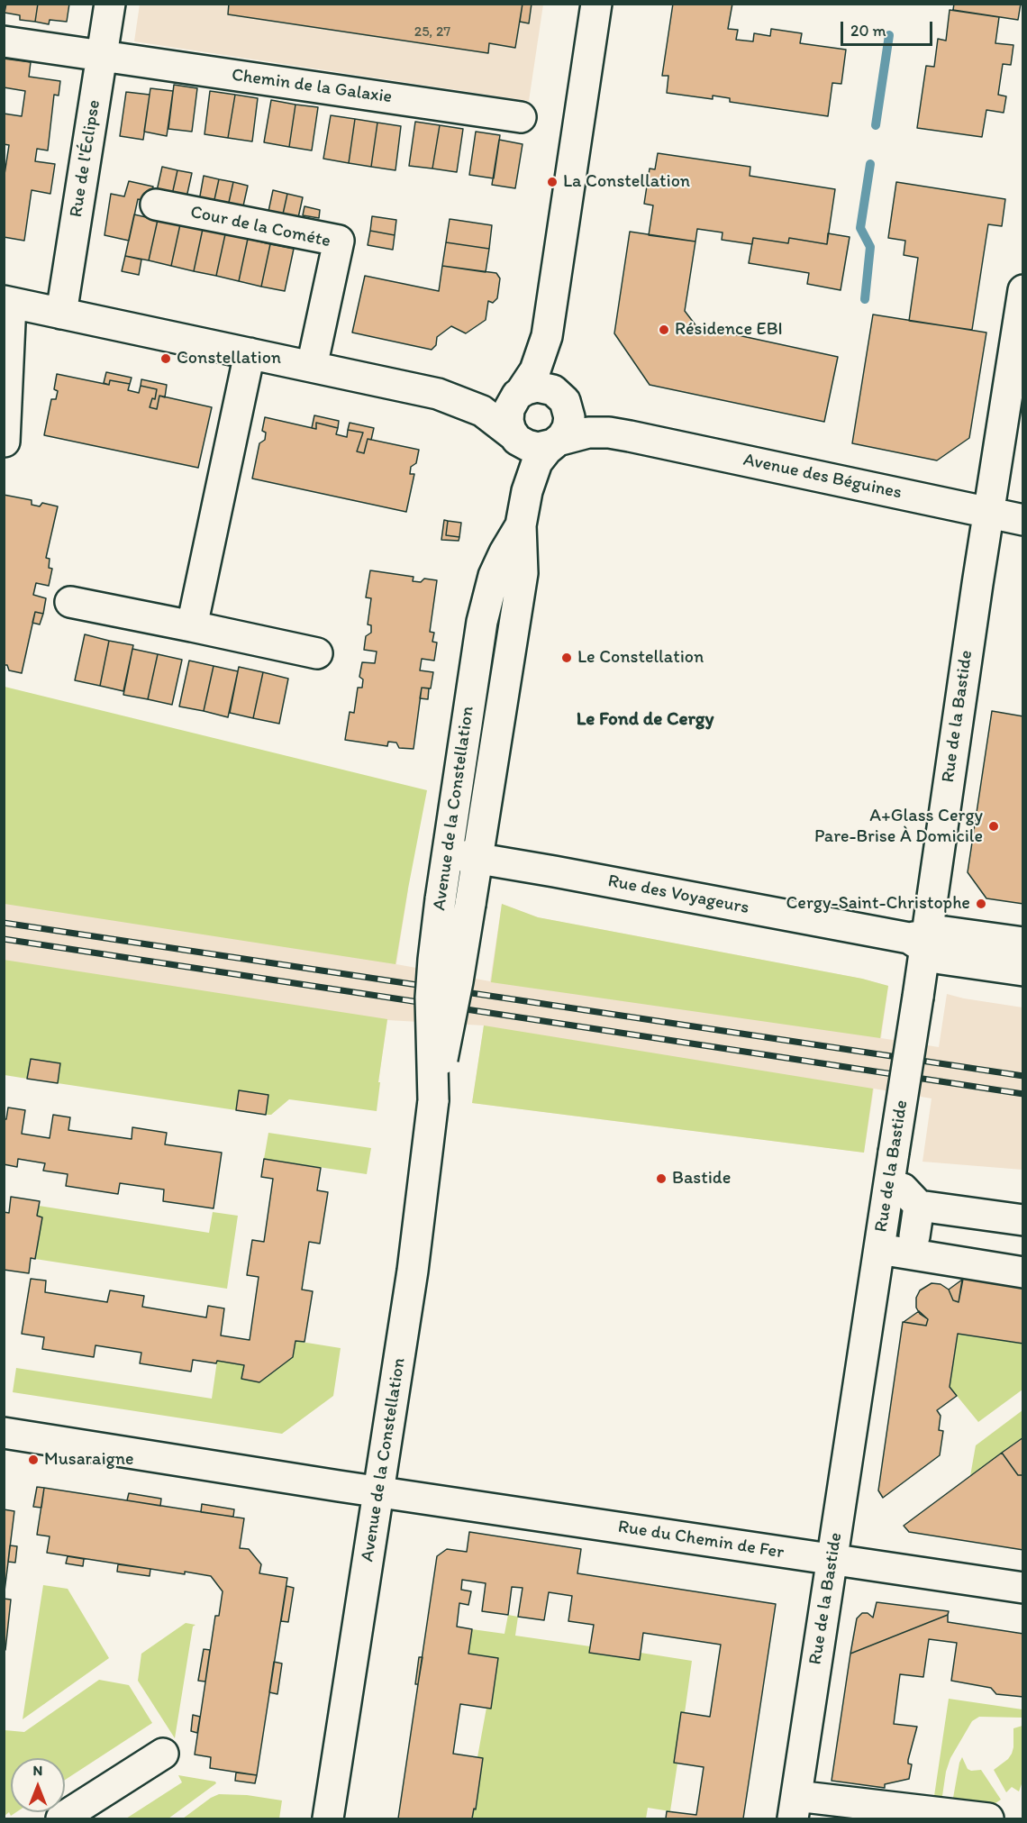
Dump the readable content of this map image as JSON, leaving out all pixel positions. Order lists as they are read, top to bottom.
{
  "streets": {
    "street": [
      "Chemin de la Galaxie",
      "Rue de l'Éclipse",
      "Cour de la Cométe",
      "Avenue des Béguines",
      "Rue de la Bastide",
      "Avenue de la Constellation",
      "Rue des Voyageurs",
      "Rue du Chemin de Fer"
    ]
  },
  "crossings": [
    ["Chemin de la Galaxie", "Rue de l'Éclipse"],
    ["Avenue des Béguines", "Rue de la Bastide"],
    ["Avenue des Béguines", "Avenue de la Constellation"],
    ["Rue de la Bastide", "Rue des Voyageurs"],
    ["Rue de la Bastide", "Rue du Chemin de Fer"],
    ["Avenue de la Constellation", "Rue des Voyageurs"],
    ["Avenue de la Constellation", "Rue du Chemin de Fer"]
  ],
  "districts": ["Le Fond de Cergy"],
  "places": [
    "La Constellation",
    "Résidence EBI",
    "Constellation",
    "Le Constellation",
    "A+Glass Cergy Pare-Brise À Domicile",
    "Cergy-Saint-Christophe",
    "Bastide",
    "Musaraigne"
  ],
  "house_numbers": ["25, 27"],
  "scale_bar": "20 m",
  "north": "top"
}
